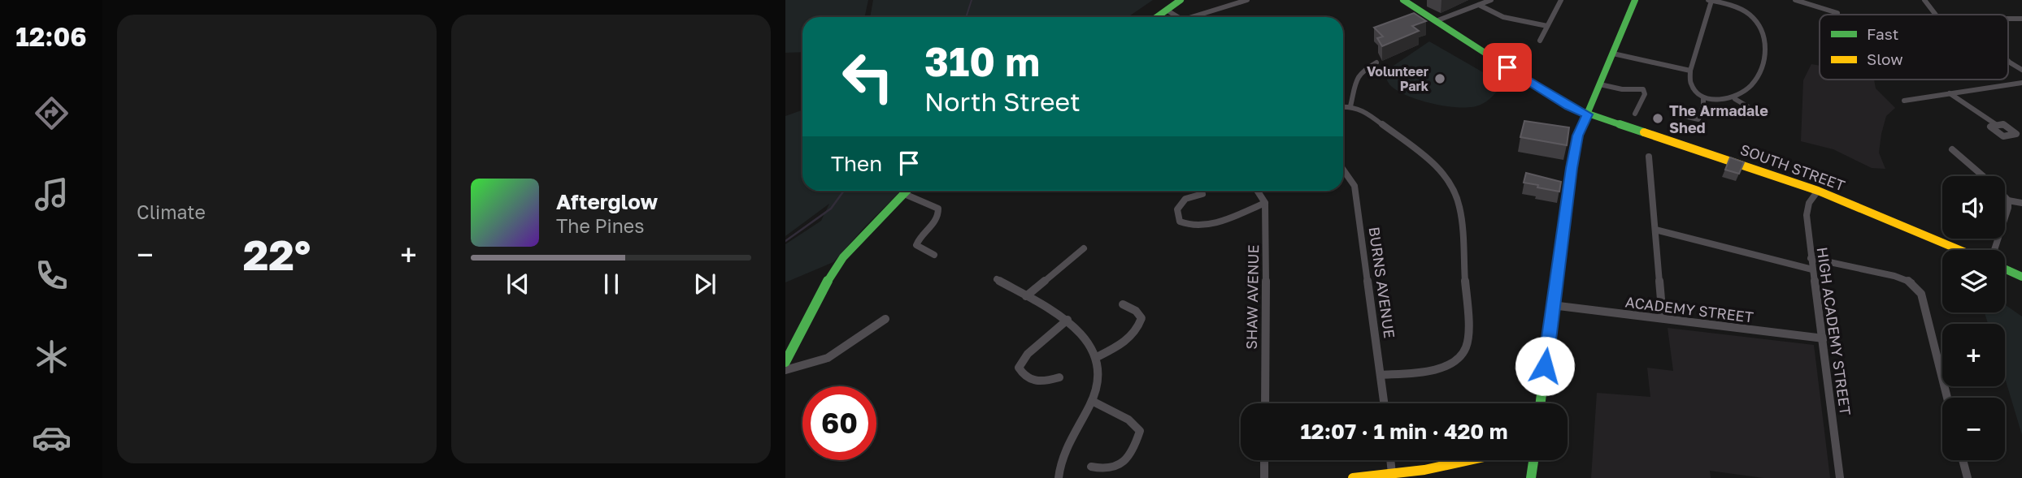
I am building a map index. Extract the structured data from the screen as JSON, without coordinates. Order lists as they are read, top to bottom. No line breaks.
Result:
{"streets":{"main road":["SOUTH STREET"],"street":["BURNS AVENUE","SHAW AVENUE","ACADEMY STREET","HIGH ACADEMY STREET"]},"crossings":[["SOUTH STREET","HIGH ACADEMY STREET"],["ACADEMY STREET","HIGH ACADEMY STREET"]],"places":["Volunteer Park","The Armadale Shed"],"legend":["Fast","Slow"],"page":{"tabs":"12:06","tile":"Climate","turn":["310 m","North Street"],"then":"Then","map_buttons":["+","−"],"song":["Afterglow","The Pines"],"heat":["−","22°","+"],"limit":"60","trip":"12:07 · 1 min · 420 m"}}
